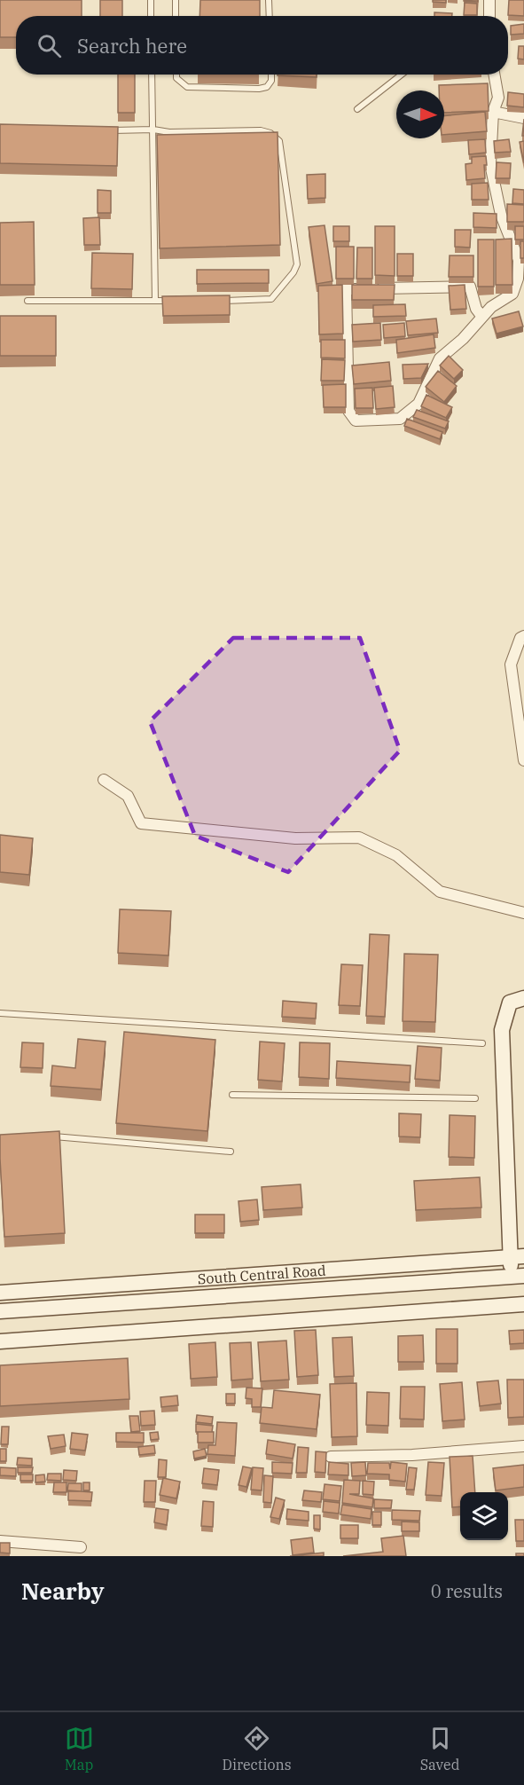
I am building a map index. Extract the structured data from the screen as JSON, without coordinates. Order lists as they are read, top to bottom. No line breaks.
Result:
{"streets":{"main road":["South Central Road"]},"north":"right","page":{"search":"Search here","heading":["Nearby","0 results"],"nav":["Map","Directions","Saved"]}}
